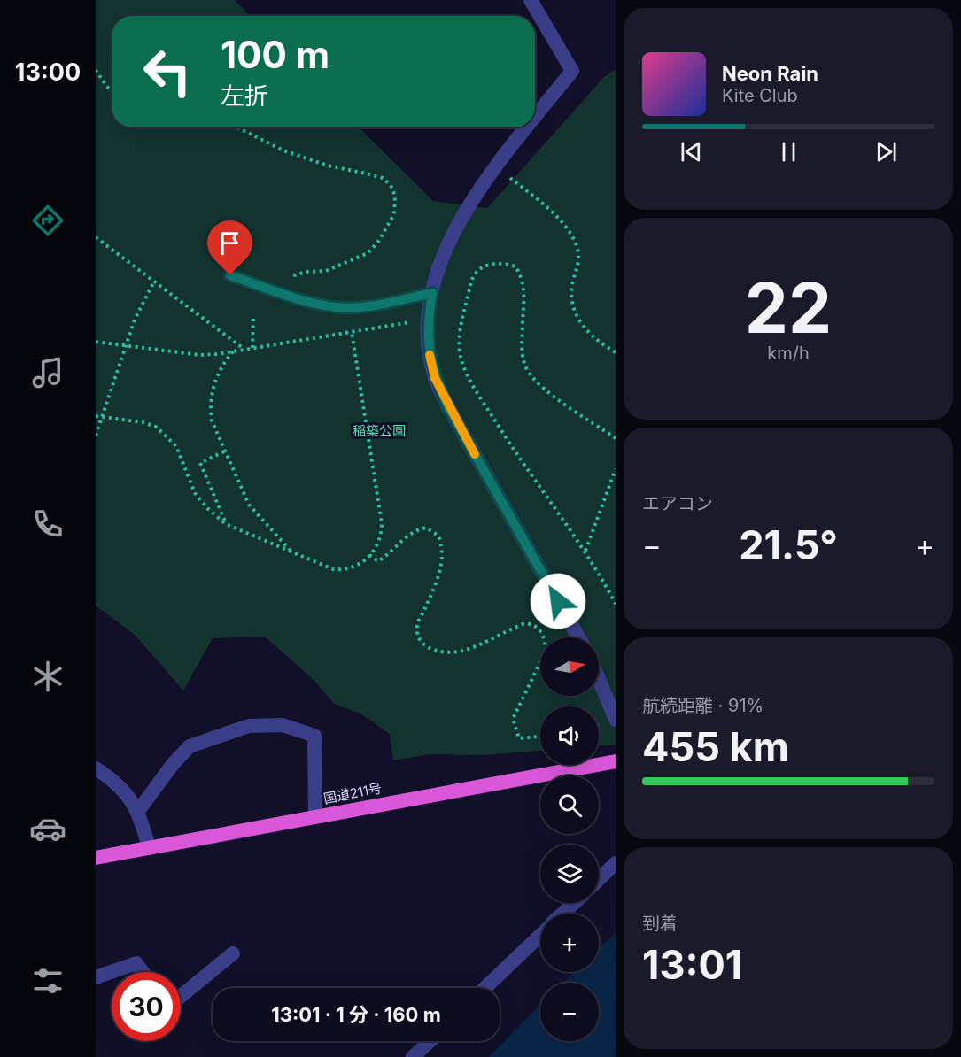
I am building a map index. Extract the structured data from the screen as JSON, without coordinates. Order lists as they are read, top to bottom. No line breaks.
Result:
{"streets":{"highway":["国道211号"]},"parks":["稲築公園"],"north":"right","page":{"tabs":"13:00","turn":["100 m","左折"],"song":["Neon Rain","Kite Club"],"tile":[["22","km/h"],"エアコン",["航続距離 · 91%","455 km"],["到着","13:01"]],"heat":["−","21.5°","+"],"map_buttons":["+","−"],"limit":"30","trip":"13:01 · 1 分 · 160 m"}}
